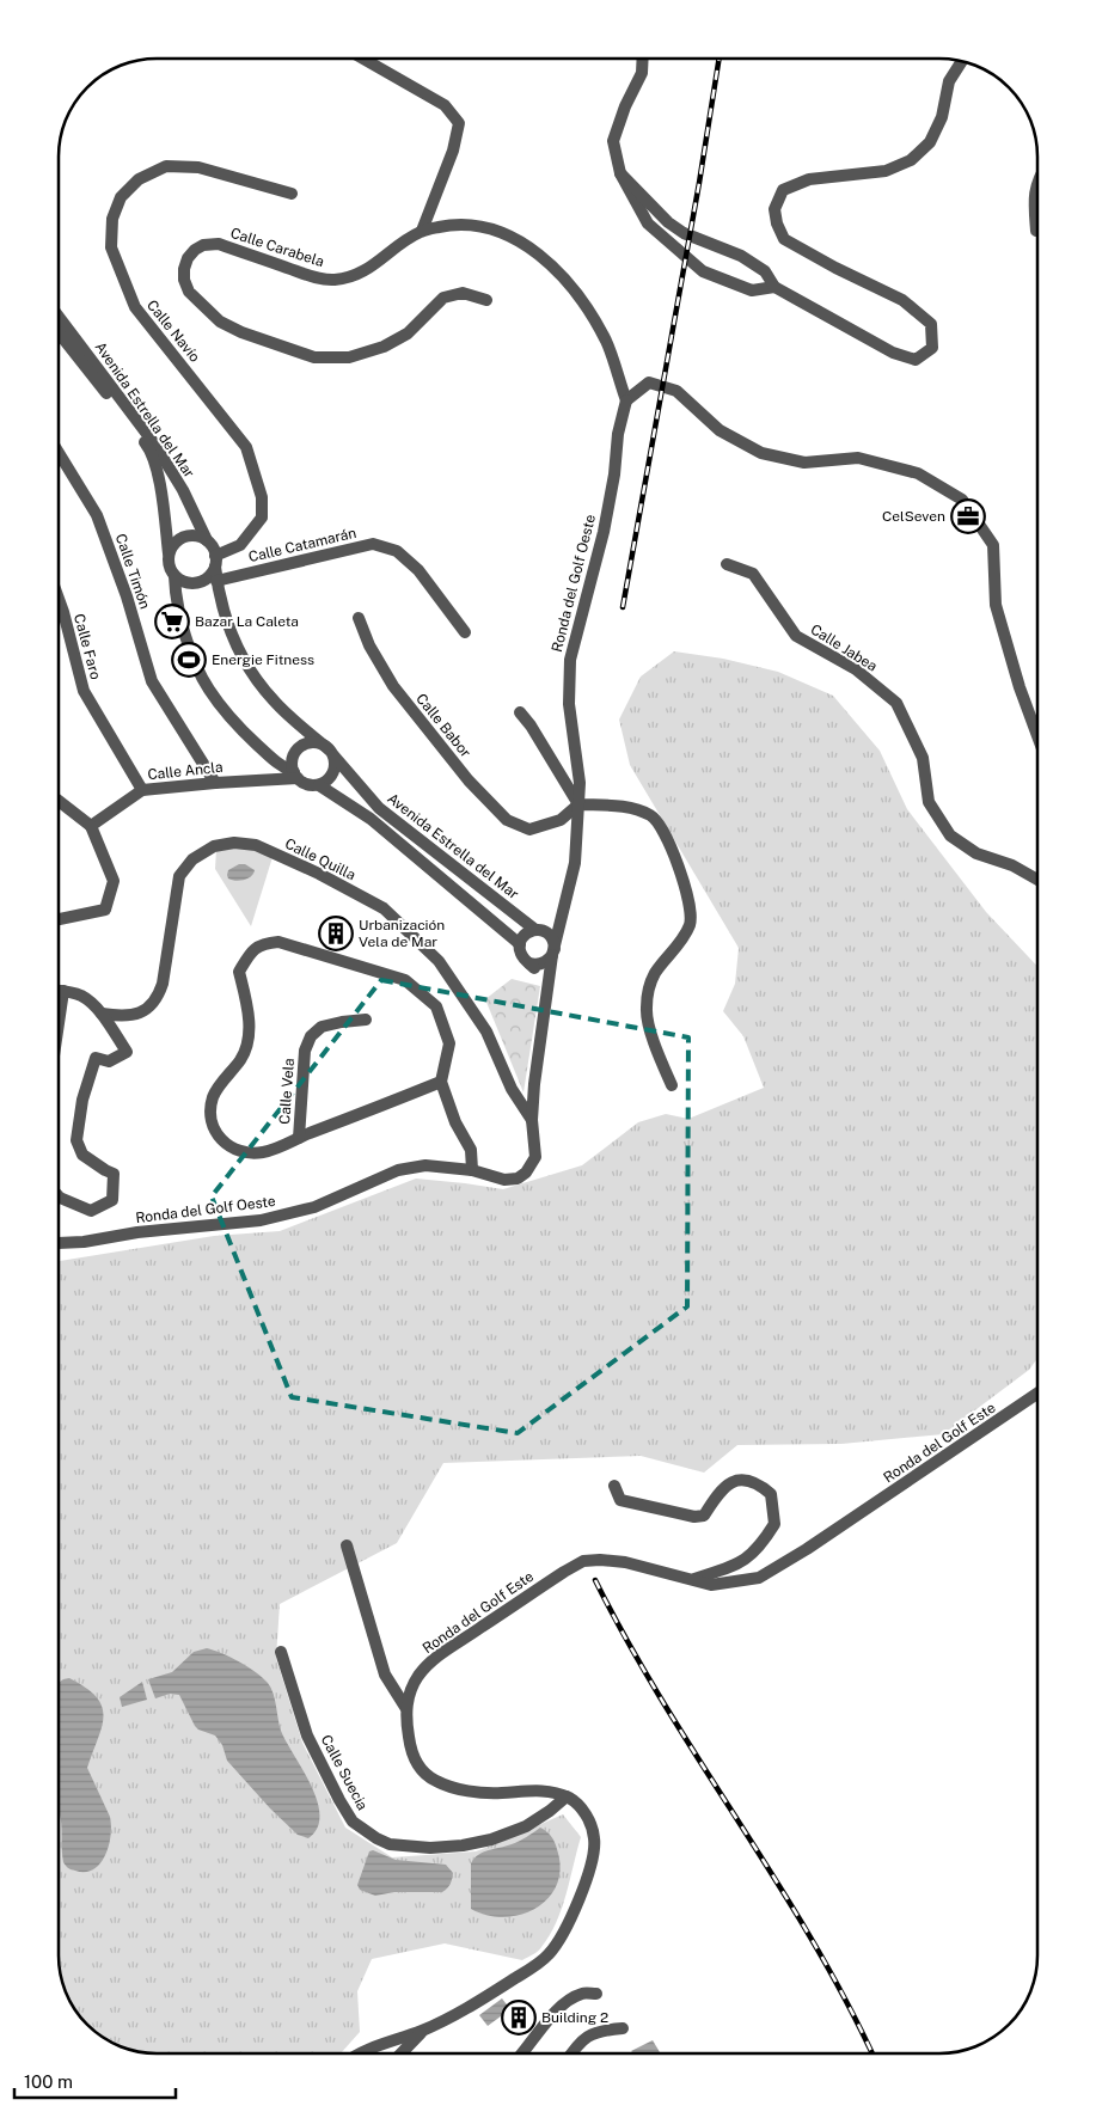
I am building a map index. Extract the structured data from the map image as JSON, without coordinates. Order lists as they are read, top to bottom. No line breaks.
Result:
{"streets":{"street":["Calle Carabela","Calle Navío","Avenida Estrella del Mar","Calle Catamarán","Calle Timón","Ronda del Golf Oeste","Calle Faro","Calle Jabea","Calle Babor","Calle Ancla","Calle Quilla","Calle Vela","Ronda del Golf Este","Calle Suecia"]},"crossings":[["Calle Carabela","Ronda del Golf Oeste"],["Calle Navío","Avenida Estrella del Mar"],["Avenida Estrella del Mar","Calle Catamarán"],["Avenida Estrella del Mar","Ronda del Golf Oeste"],["Avenida Estrella del Mar","Calle Ancla"],["Calle Timón","Calle Ancla"],["Ronda del Golf Oeste","Calle Babor"],["Ronda del Golf Oeste","Calle Quilla"],["Calle Faro","Calle Ancla"],["Ronda del Golf Este","Calle Suecia"]],"places":{"office":["CelSeven"],"supermarket":["Bazar La Caleta"],"sports":["Energie Fitness"],"building":["Urbanización Vela de Mar","Building 2"]},"scale_bar":"100 m"}
